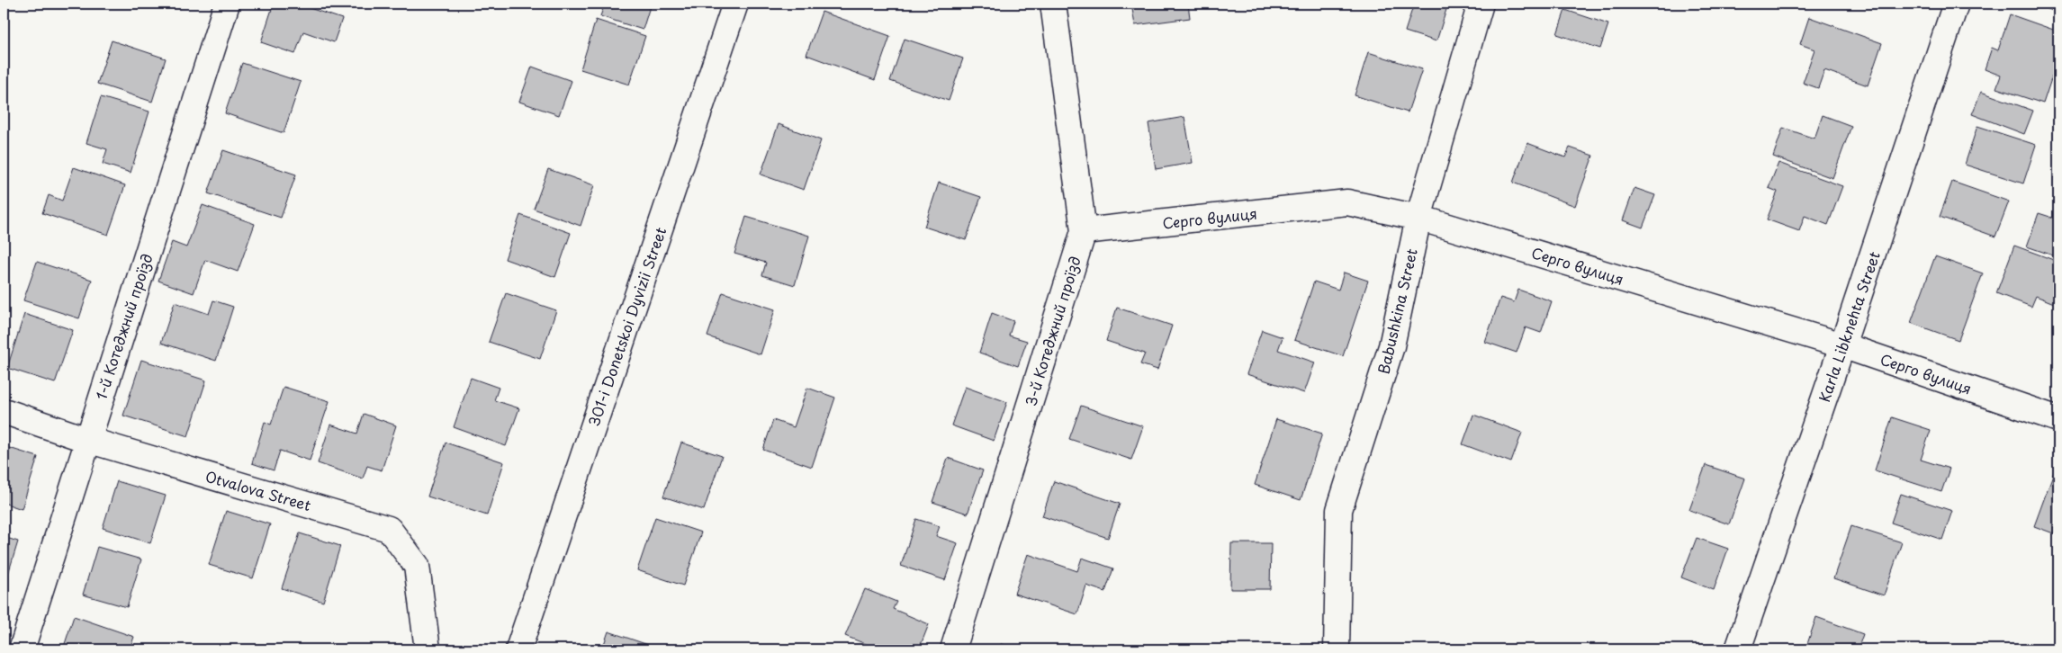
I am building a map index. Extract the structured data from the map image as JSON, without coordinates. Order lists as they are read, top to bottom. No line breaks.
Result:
{"streets":{"street":["Серго вулиця","Babushkina Street","1-й Котеджний проїзд","301-i Donetskoi Dyvizii Street","Karla Libknehta Street","3-й Котеджний проїзд","Otvalova Street"]},"crossings":[["Серго вулиця","Babushkina Street"],["Серго вулиця","Karla Libknehta Street"],["Серго вулиця","3-й Котеджний проїзд"],["1-й Котеджний проїзд","Otvalova Street"]]}
